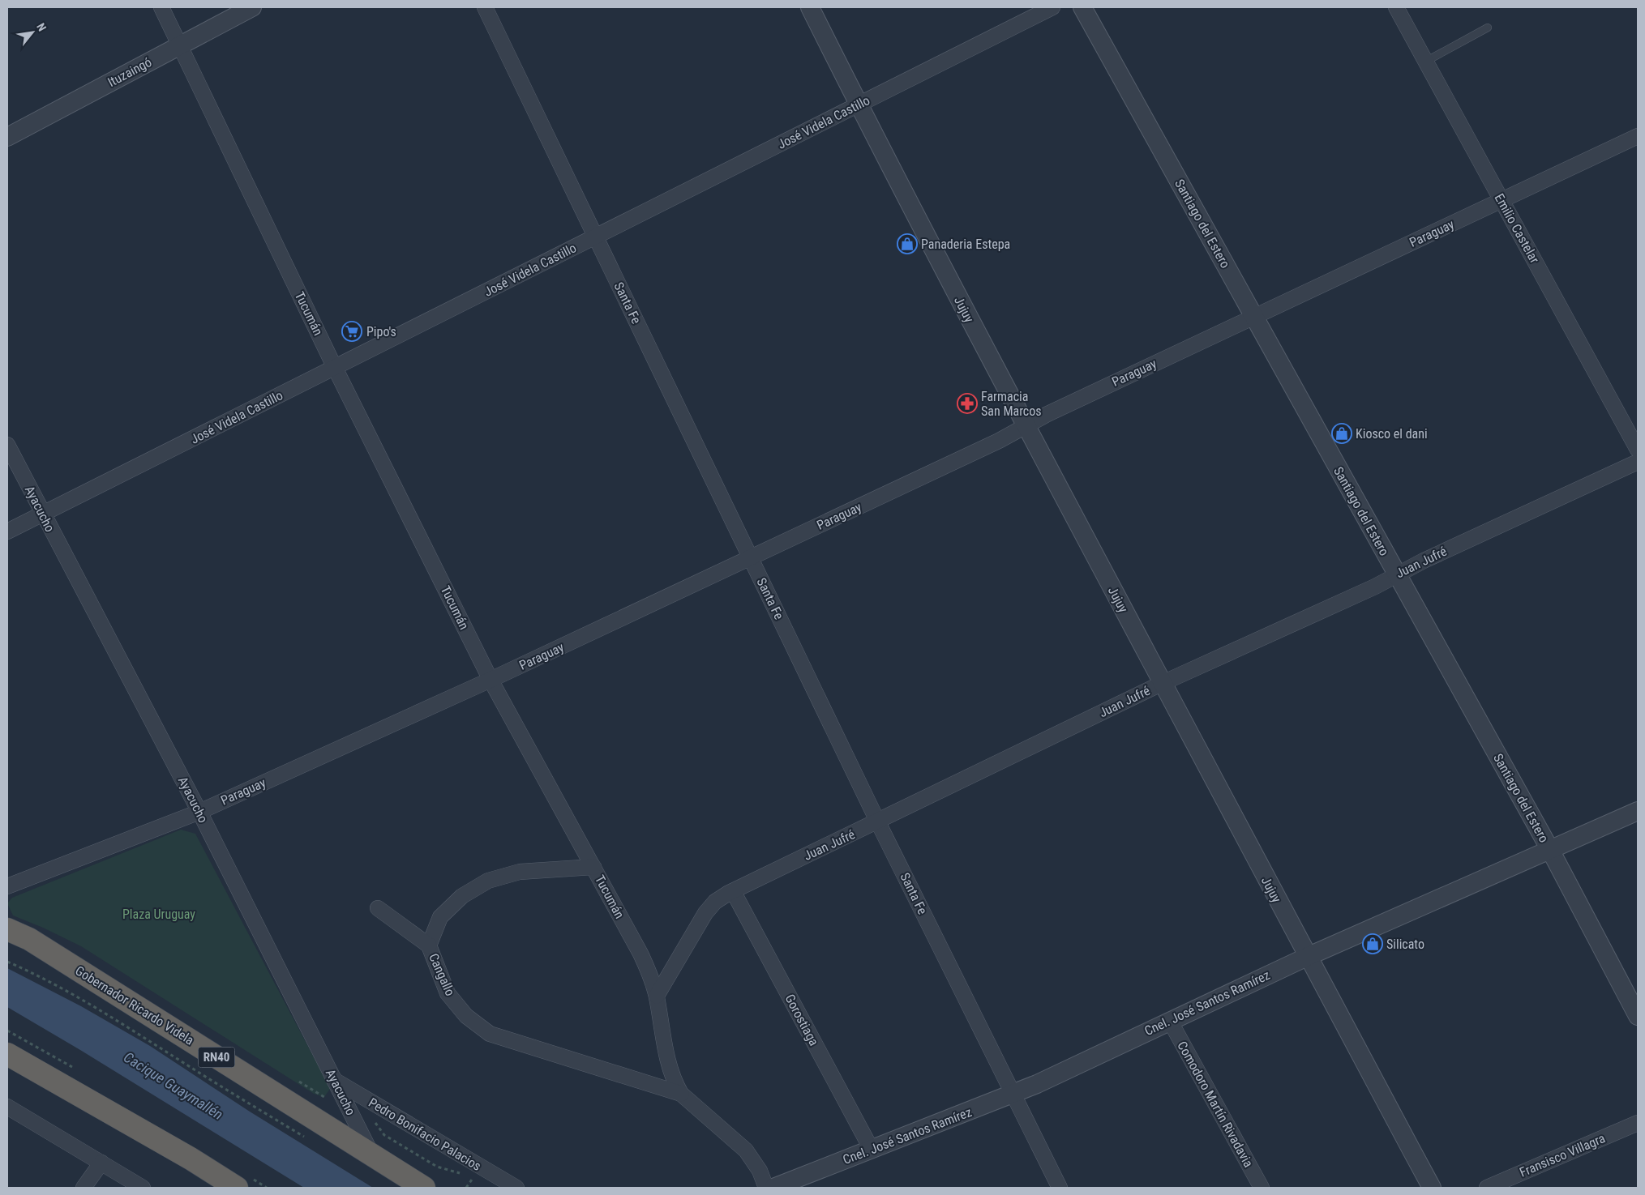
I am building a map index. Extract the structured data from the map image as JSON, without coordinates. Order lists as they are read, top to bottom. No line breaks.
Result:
{"streets":{"highway":["Gobernador Ricardo Videla","RN40"],"street":["Ituzaingó","José Videla Castillo","Santiago del Estero","Emilio Castelar","Paraguay","Santa Fe","Jujuy","Tucumán","Ayacucho","Juan Jufré","Cangallo","Cnel. José Santos Ramírez","Gorostiaga","Comodoro Martín Rivadavia","Pedro Bonifacio Palacios","Fransisco Villagra"]},"crossings":[["Ituzaingó","Tucumán"],["José Videla Castillo","Santa Fe"],["José Videla Castillo","Jujuy"],["José Videla Castillo","Tucumán"],["José Videla Castillo","Ayacucho"],["Santiago del Estero","Paraguay"],["Santiago del Estero","Juan Jufré"],["Santiago del Estero","Cnel. José Santos Ramírez"],["Emilio Castelar","Paraguay"],["Paraguay","Santa Fe"],["Paraguay","Jujuy"],["Paraguay","Tucumán"],["Paraguay","Ayacucho"],["Santa Fe","Juan Jufré"],["Santa Fe","Cnel. José Santos Ramírez"],["Jujuy","Juan Jufré"],["Jujuy","Cnel. José Santos Ramírez"],["Tucumán","Juan Jufré"],["Tucumán","Cangallo"],["Ayacucho","Gobernador Ricardo Videla"],["Ayacucho","Pedro Bonifacio Palacios"],["Juan Jufré","Gorostiaga"],["Cnel. José Santos Ramírez","Gorostiaga"],["Cnel. José Santos Ramírez","Comodoro Martín Rivadavia"]],"water":["Cacique Guaymallén"],"parks":["Plaza Uruguay"],"places":{"shop":["Panaderia Estepa","Kiosco el dani","Silicato"],"supermarket":["Pipo's"],"pharmacy":["Farmacia San Marcos"]},"north":"top right"}
